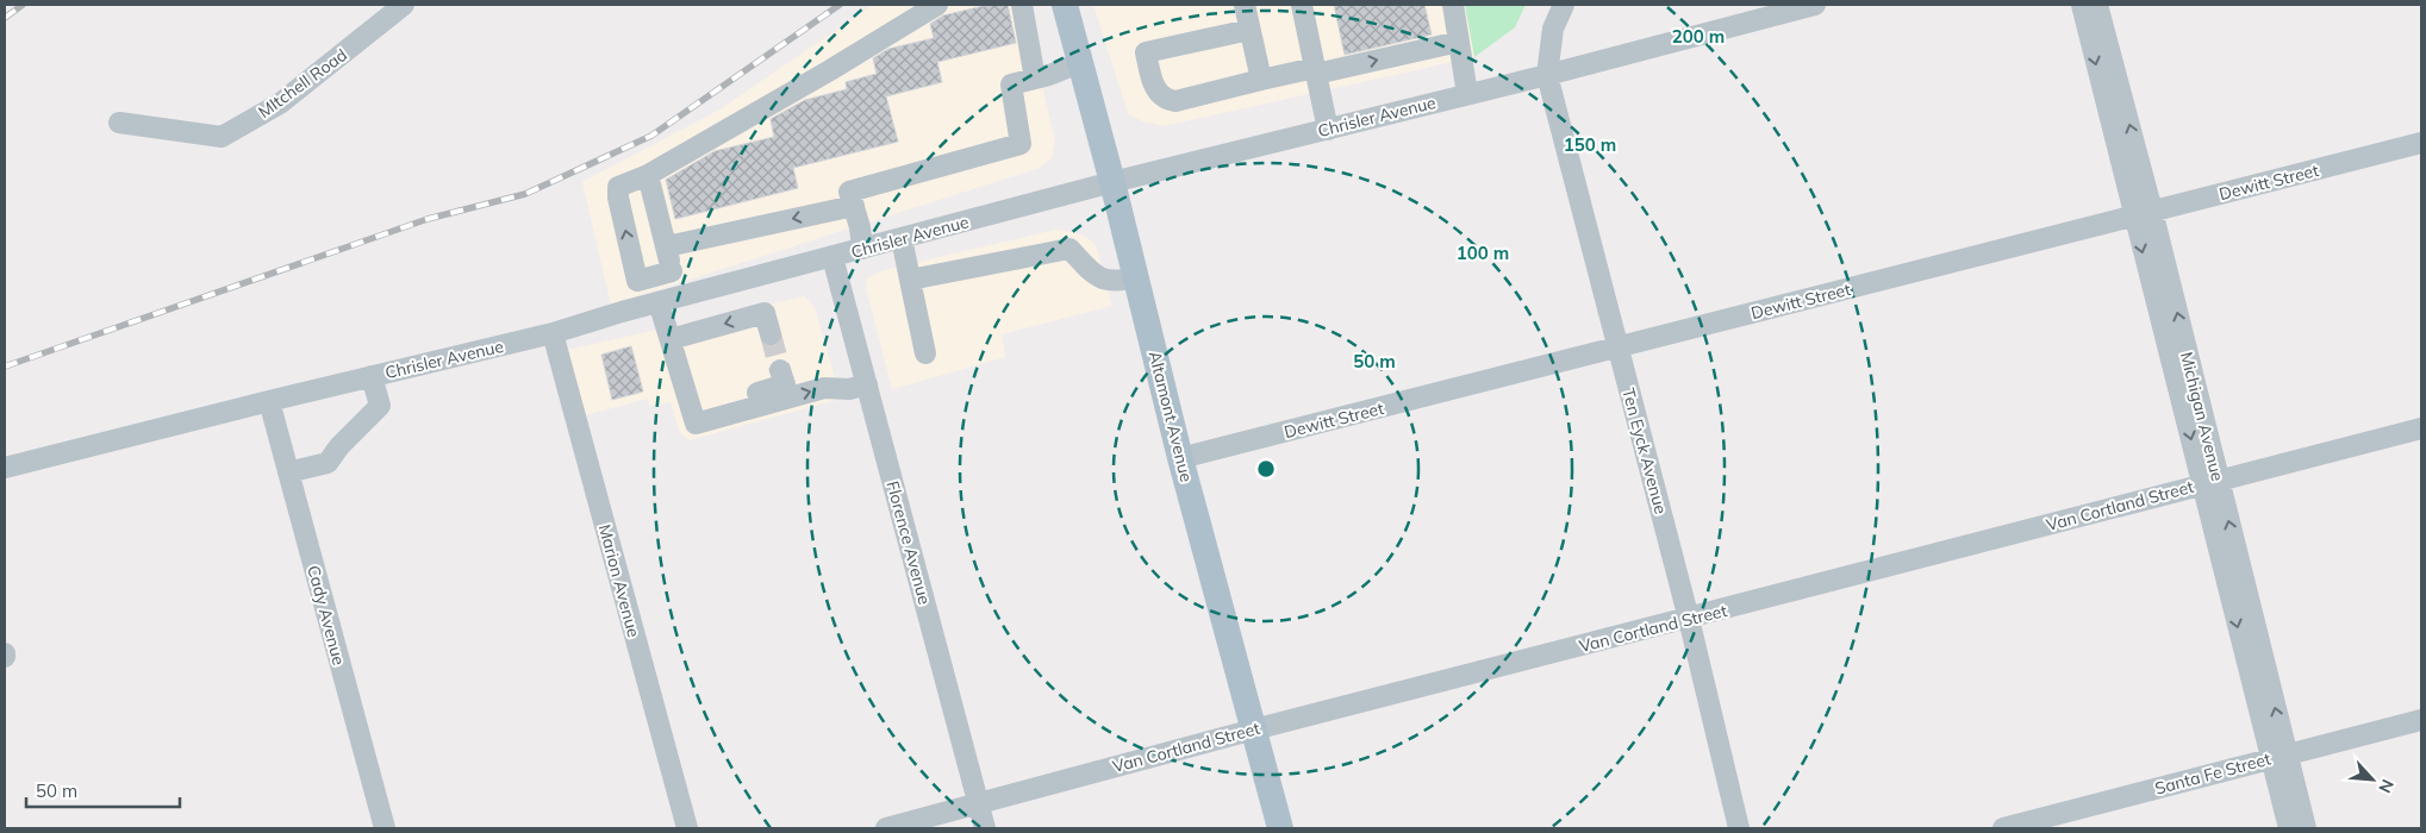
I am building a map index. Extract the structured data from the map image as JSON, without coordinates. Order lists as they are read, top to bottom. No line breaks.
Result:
{"streets":{"main road":["Altamont Avenue"],"street":["MItchell Road","Chrisler Avenue","Dewitt Street","Michigan Avenue","Ten Eyck Avenue","Van Cortland Street","Florence Avenue","Marion Avenue","Cady Avenue","Santa Fe Street"]},"crossings":[["Chrisler Avenue","Altamont Avenue"],["Chrisler Avenue","Ten Eyck Avenue"],["Chrisler Avenue","Florence Avenue"],["Chrisler Avenue","Marion Avenue"],["Chrisler Avenue","Cady Avenue"],["Dewitt Street","Altamont Avenue"],["Dewitt Street","Michigan Avenue"],["Dewitt Street","Ten Eyck Avenue"],["Altamont Avenue","Van Cortland Street"],["Michigan Avenue","Van Cortland Street"],["Michigan Avenue","Santa Fe Street"],["Ten Eyck Avenue","Van Cortland Street"],["Van Cortland Street","Florence Avenue"]],"scale_bar":"50 m","north":"bottom right","rings":["200 m","150 m","100 m","50 m"]}
